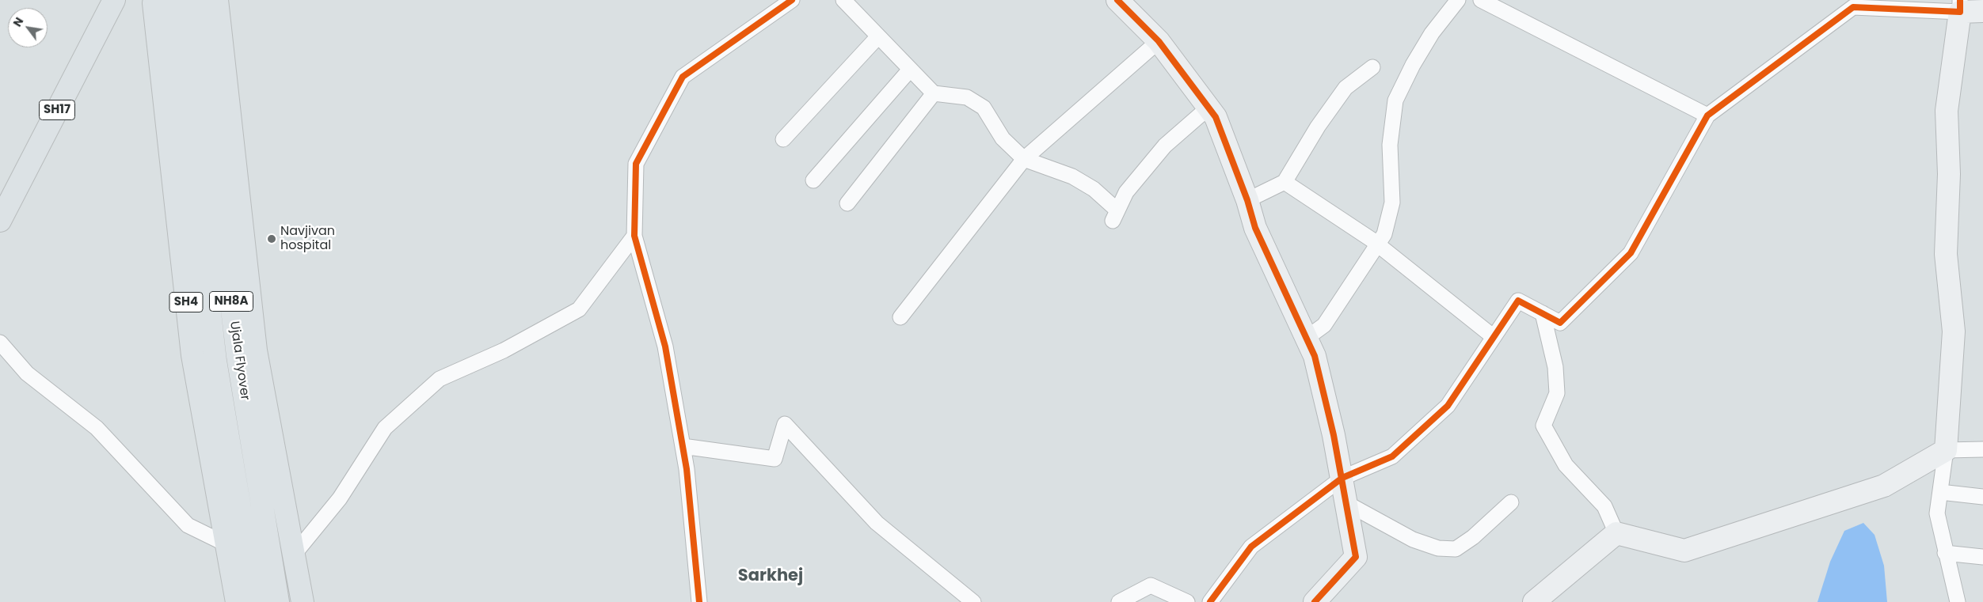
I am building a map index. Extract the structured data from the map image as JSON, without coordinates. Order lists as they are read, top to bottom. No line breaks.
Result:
{"streets":{"main road":["SH17","NH8A","SH4","Ujala Flyover"]},"districts":["Sarkhej"],"places":["Navjivan hospital"],"north":"top left"}
